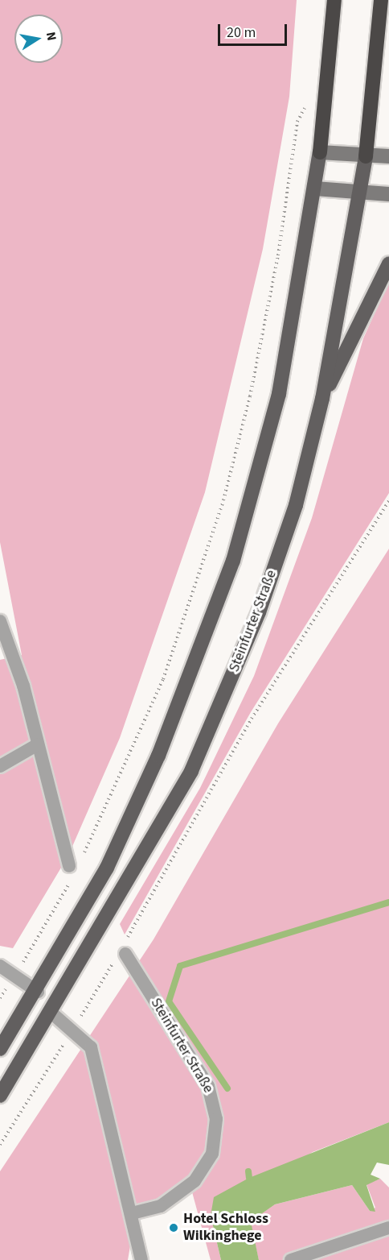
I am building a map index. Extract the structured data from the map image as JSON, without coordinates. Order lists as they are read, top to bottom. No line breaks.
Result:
{"streets":{"main road":["Steinfurter Straße"]},"places":["Hotel Schloss Wilkinghege"],"scale_bar":"20 m","north":"right"}
